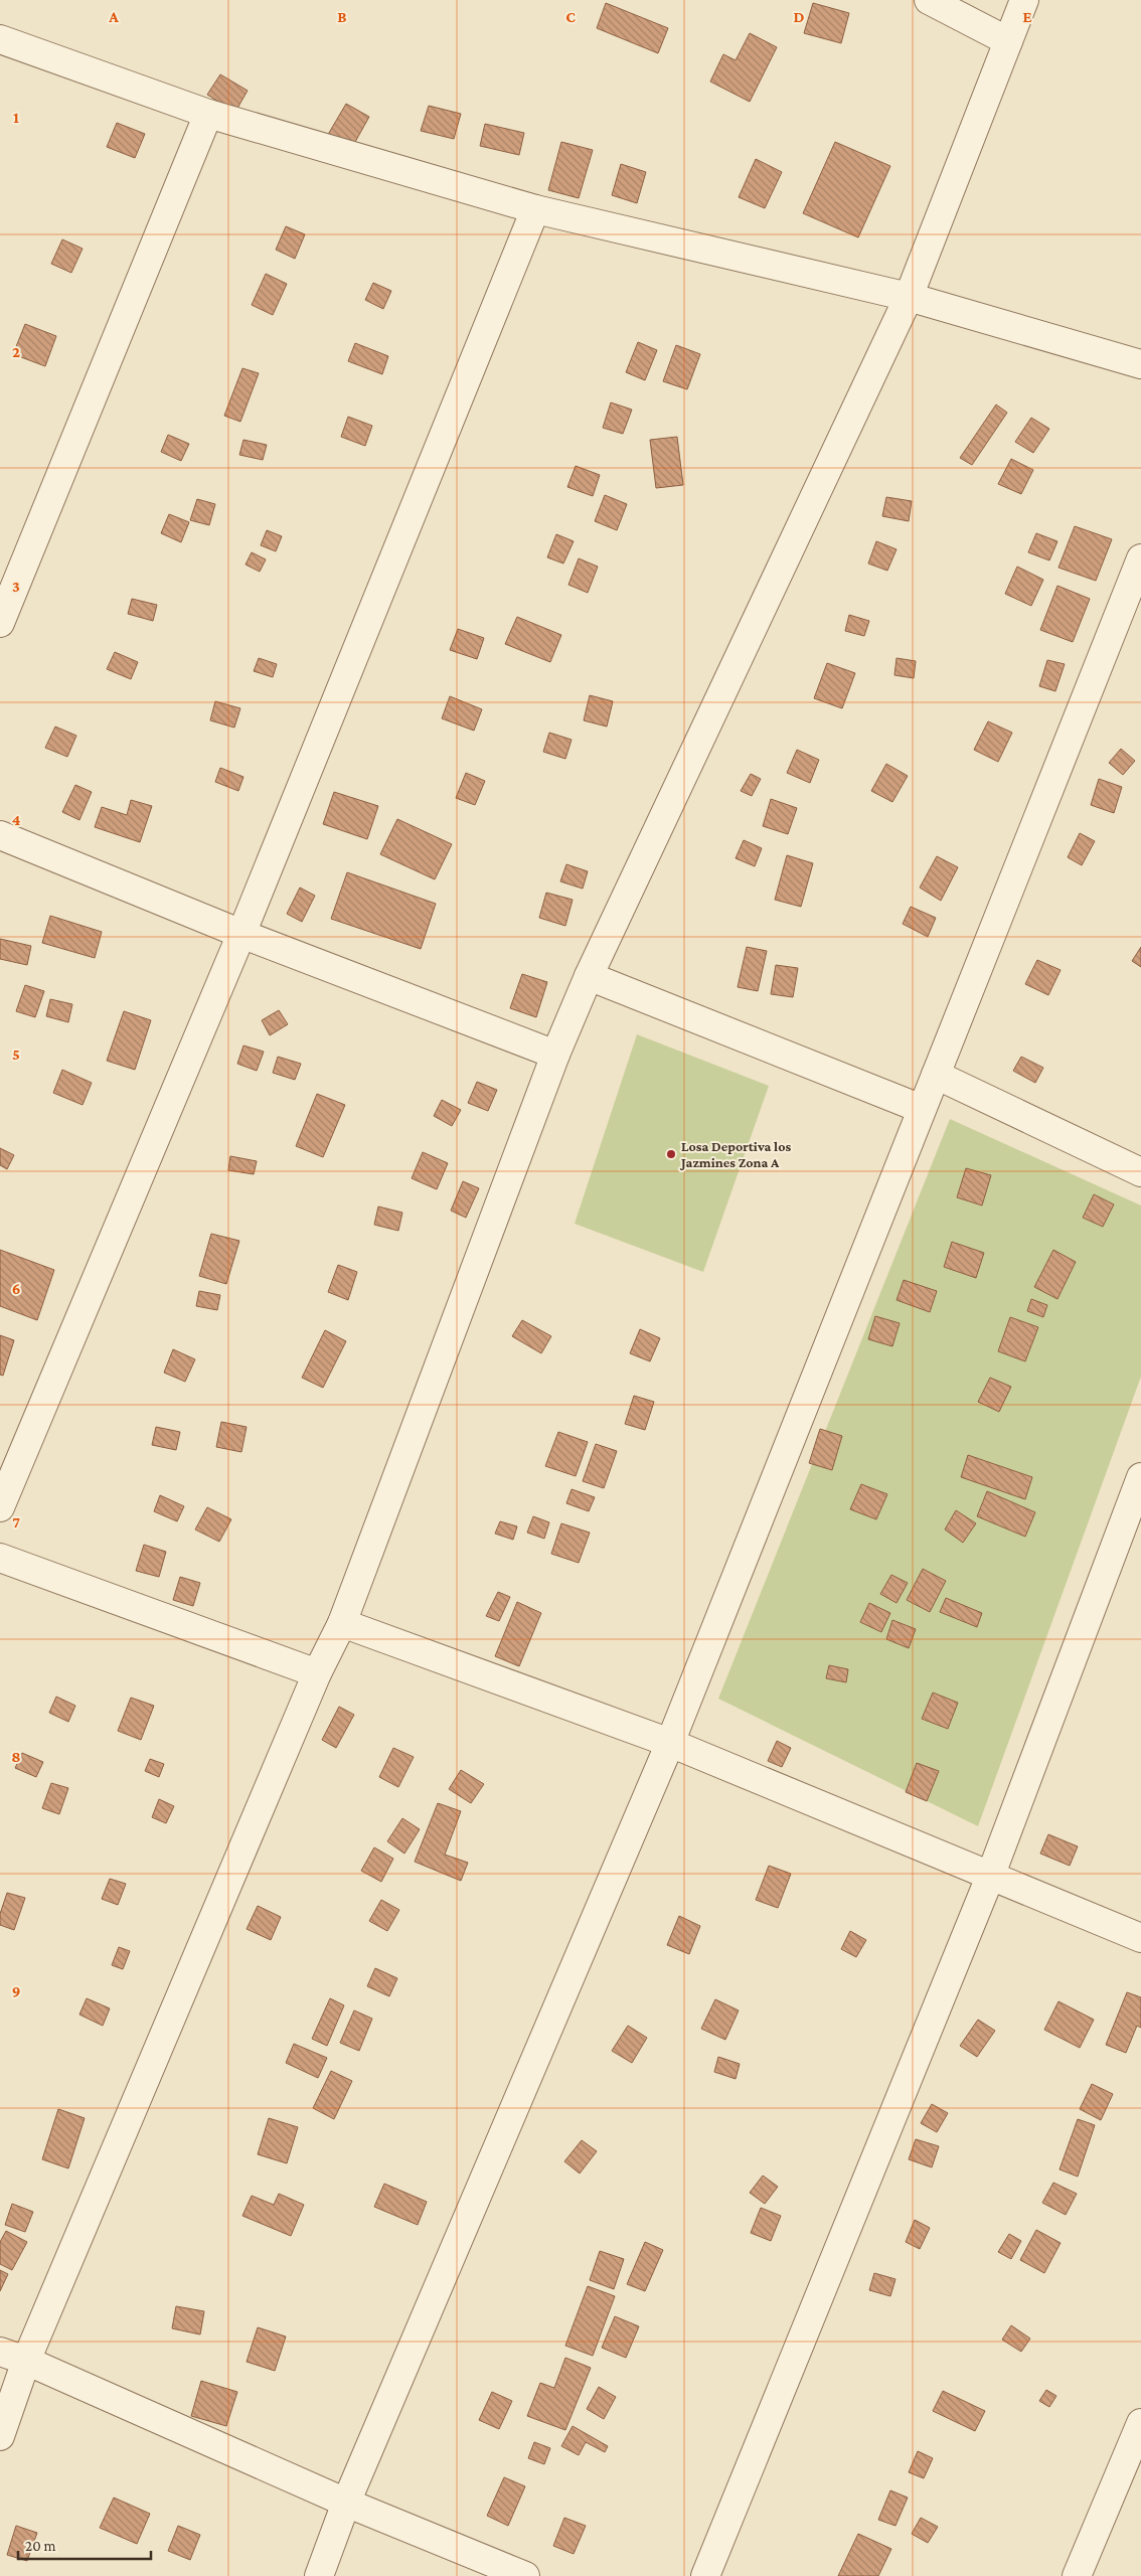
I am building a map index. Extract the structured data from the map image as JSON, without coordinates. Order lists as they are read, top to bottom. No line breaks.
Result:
{"places":["Losa Deportiva los Jazmines Zona A"],"scale_bar":"20 m","grid":{"columns":["A","B","C","D","E"],"rows":["1","2","3","4","5","6","7","8","9"]}}
